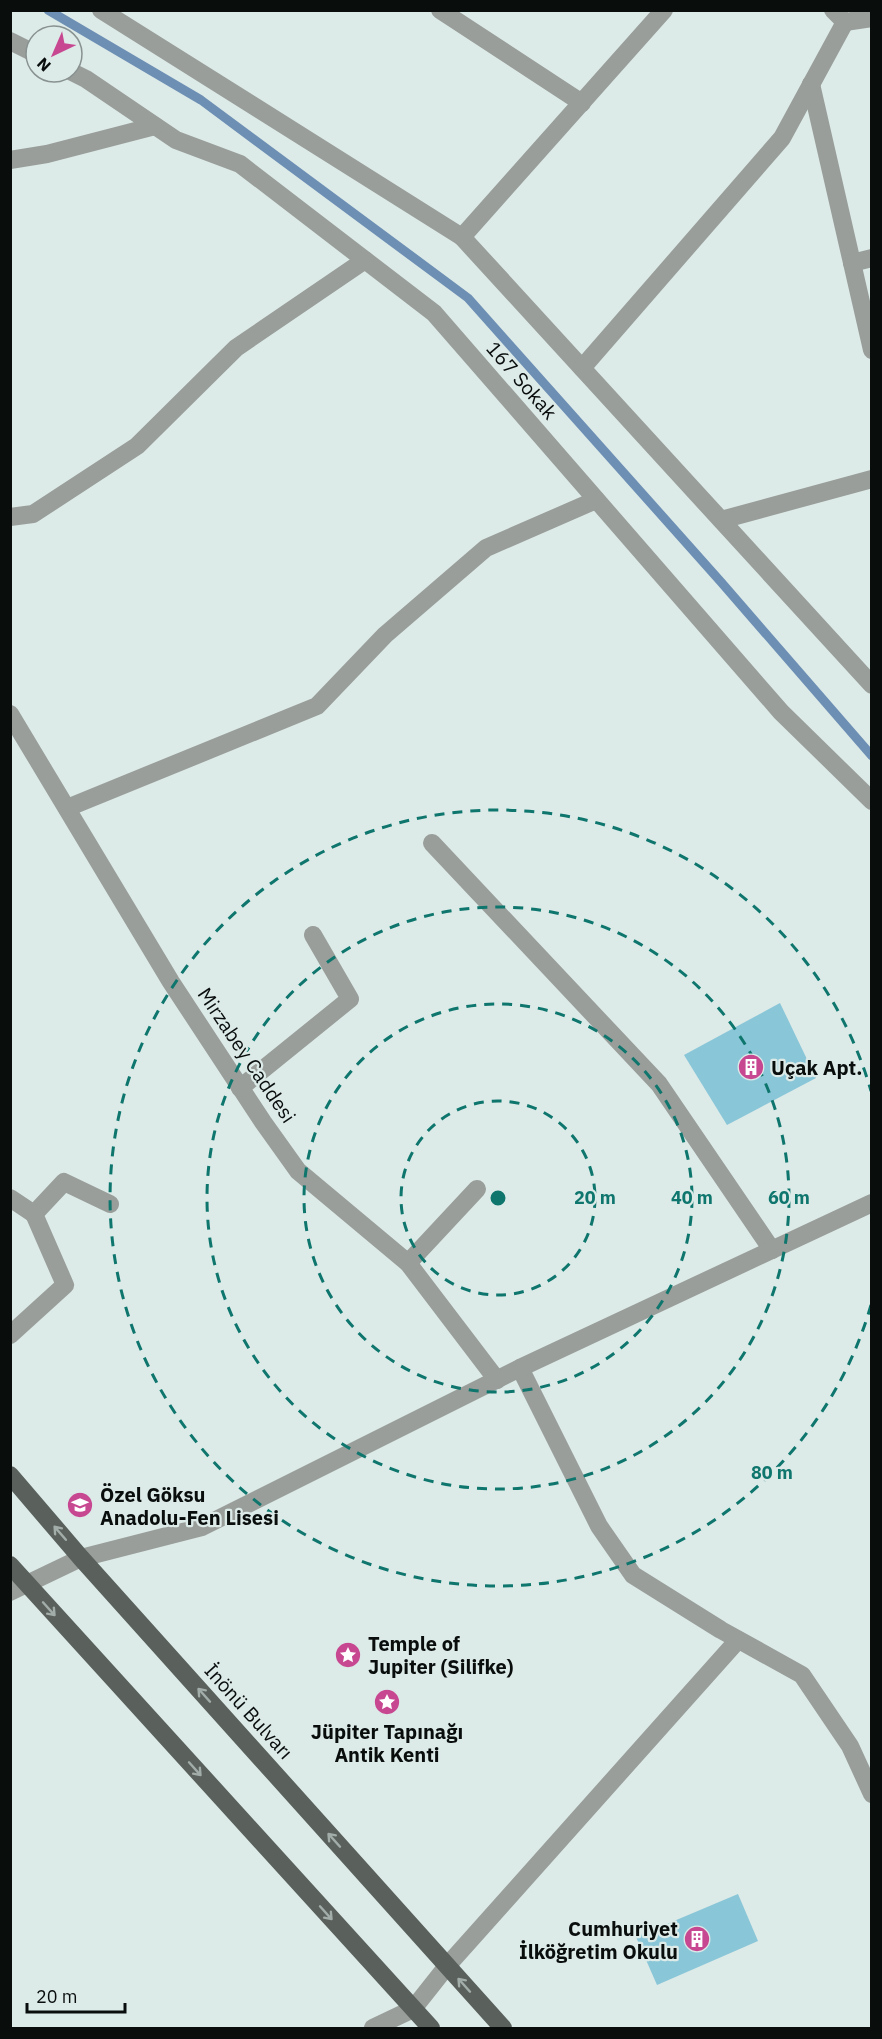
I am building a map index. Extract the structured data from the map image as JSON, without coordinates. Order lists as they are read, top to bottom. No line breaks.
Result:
{"streets":{"main road":["İnönü Bulvarı"],"street":["167 Sokak","Mirzabey Caddesi"]},"places":{"building":["Uçak Apt.","Cumhuriyet İlköğretim Okulu"],"school or university":["Özel Göksu Anadolu-Fen Lisesi"],"place":["Temple of Jupiter (Silifke)","Jüpiter Tapınağı Antik Kenti"]},"scale_bar":"20 m","north":"bottom left","rings":["20 m","40 m","60 m","80 m"]}
